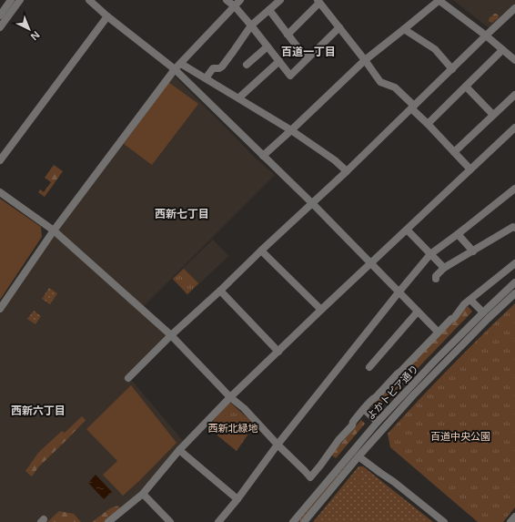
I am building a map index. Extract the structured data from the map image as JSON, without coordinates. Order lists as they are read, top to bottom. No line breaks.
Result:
{"streets":{"street":["よかトピア通り"]},"districts":["百道一丁目","西新七丁目","西新六丁目"],"parks":["西新北緑地","百道中央公園"],"north":"bottom right"}
